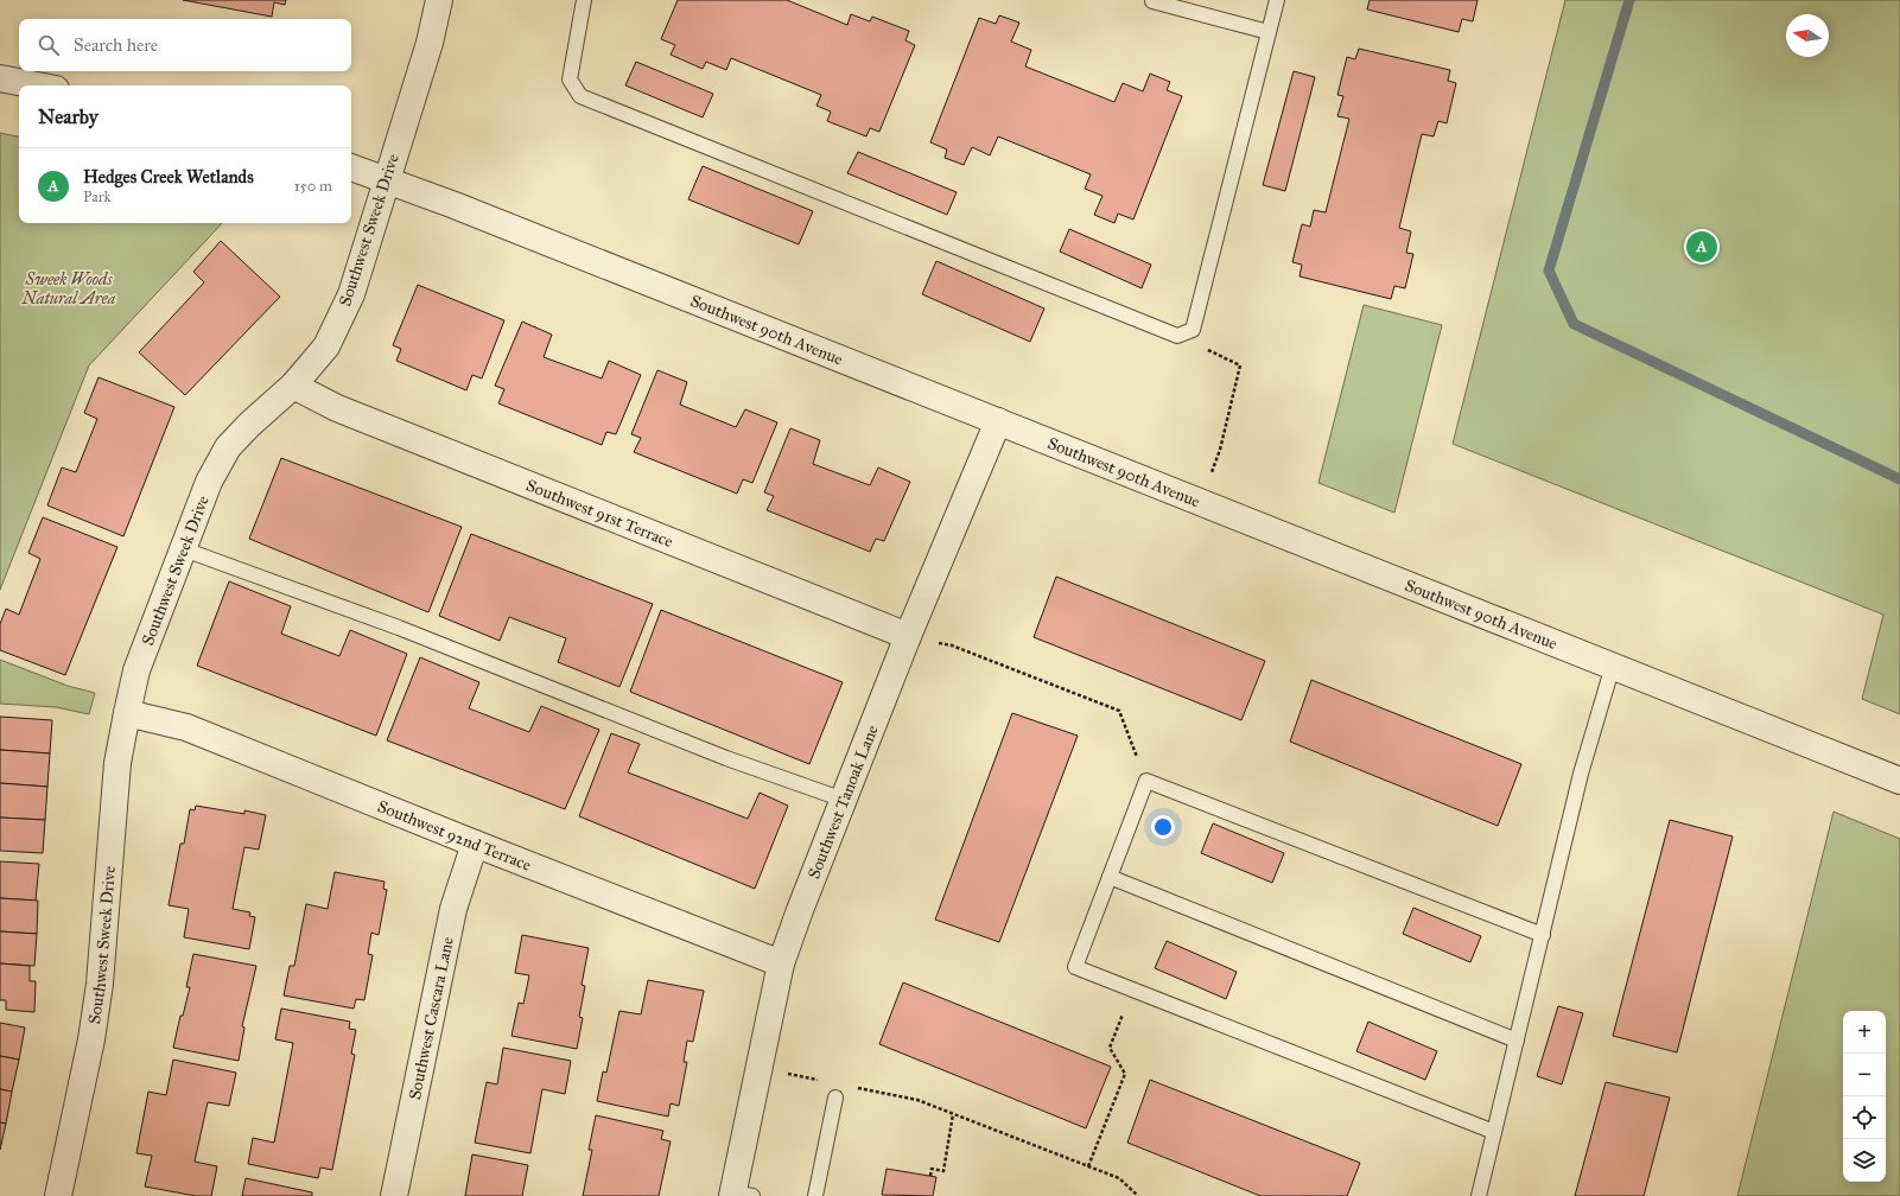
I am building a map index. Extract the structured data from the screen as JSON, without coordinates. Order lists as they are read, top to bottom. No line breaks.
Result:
{"streets":{"street":["Southwest Sweek Drive","Southwest 90th Avenue","Southwest 91st Terrace","Southwest Tanoak Lane","Southwest 92nd Terrace","Southwest Cascara Lane"]},"crossings":[["Southwest Sweek Drive","Southwest 90th Avenue"],["Southwest Sweek Drive","Southwest 91st Terrace"],["Southwest Sweek Drive","Southwest 92nd Terrace"],["Southwest 90th Avenue","Southwest Tanoak Lane"],["Southwest 91st Terrace","Southwest Tanoak Lane"],["Southwest Tanoak Lane","Southwest 92nd Terrace"],["Southwest 92nd Terrace","Southwest Cascara Lane"]],"parks":["Sweek Woods Natural Area"],"north":"left","page":{"search":"Search here","heading":"Nearby","list":[{"mark":"A","name":"Hedges Creek Wetlands","note":"Park","value":"150 m"}],"pins":"A","map_buttons":["+","−"]}}
